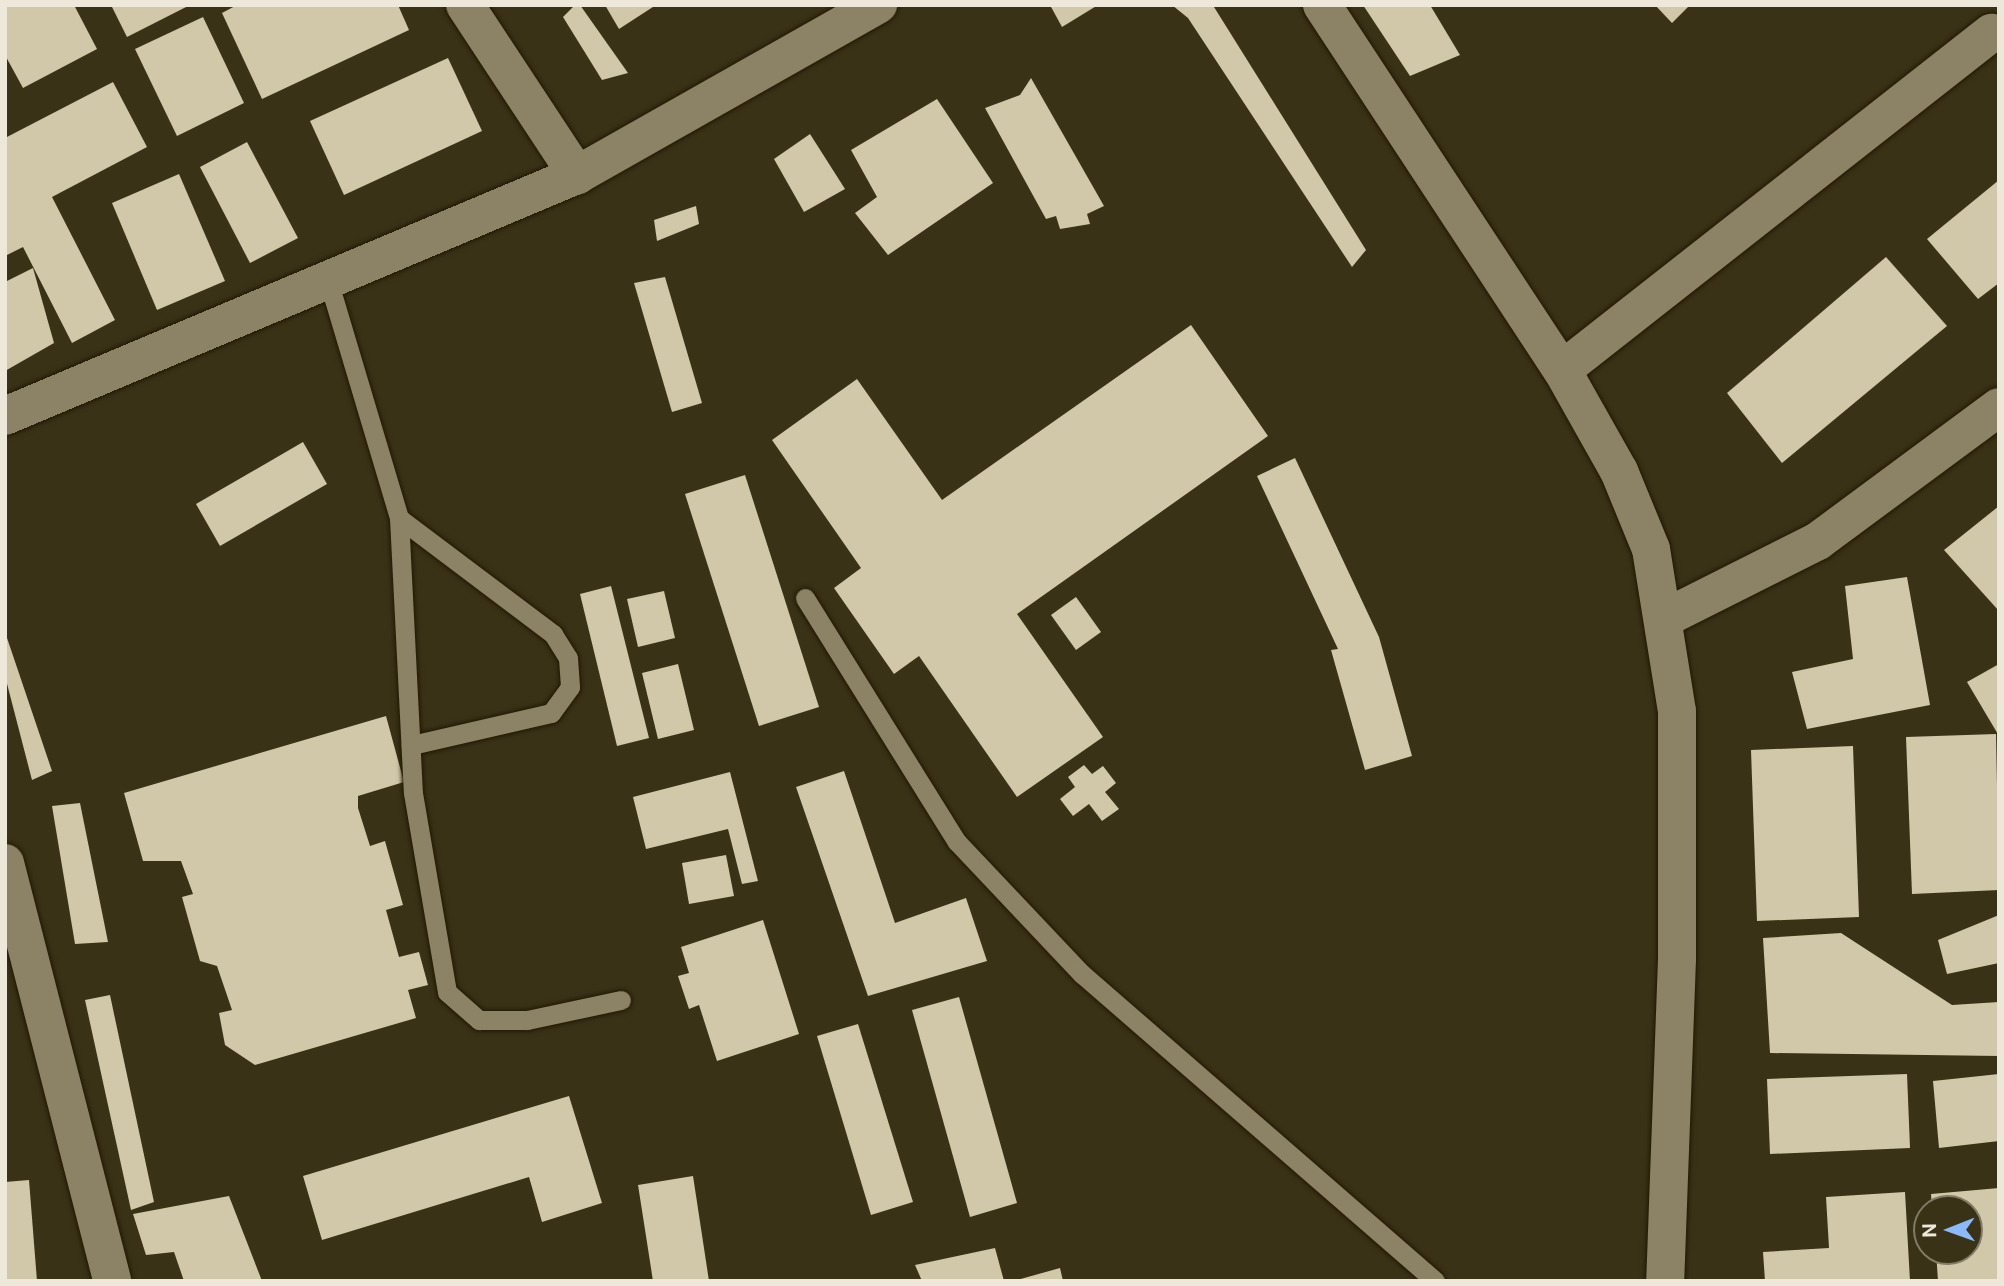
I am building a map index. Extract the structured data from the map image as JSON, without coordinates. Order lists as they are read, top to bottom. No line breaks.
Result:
{"north":"left"}
